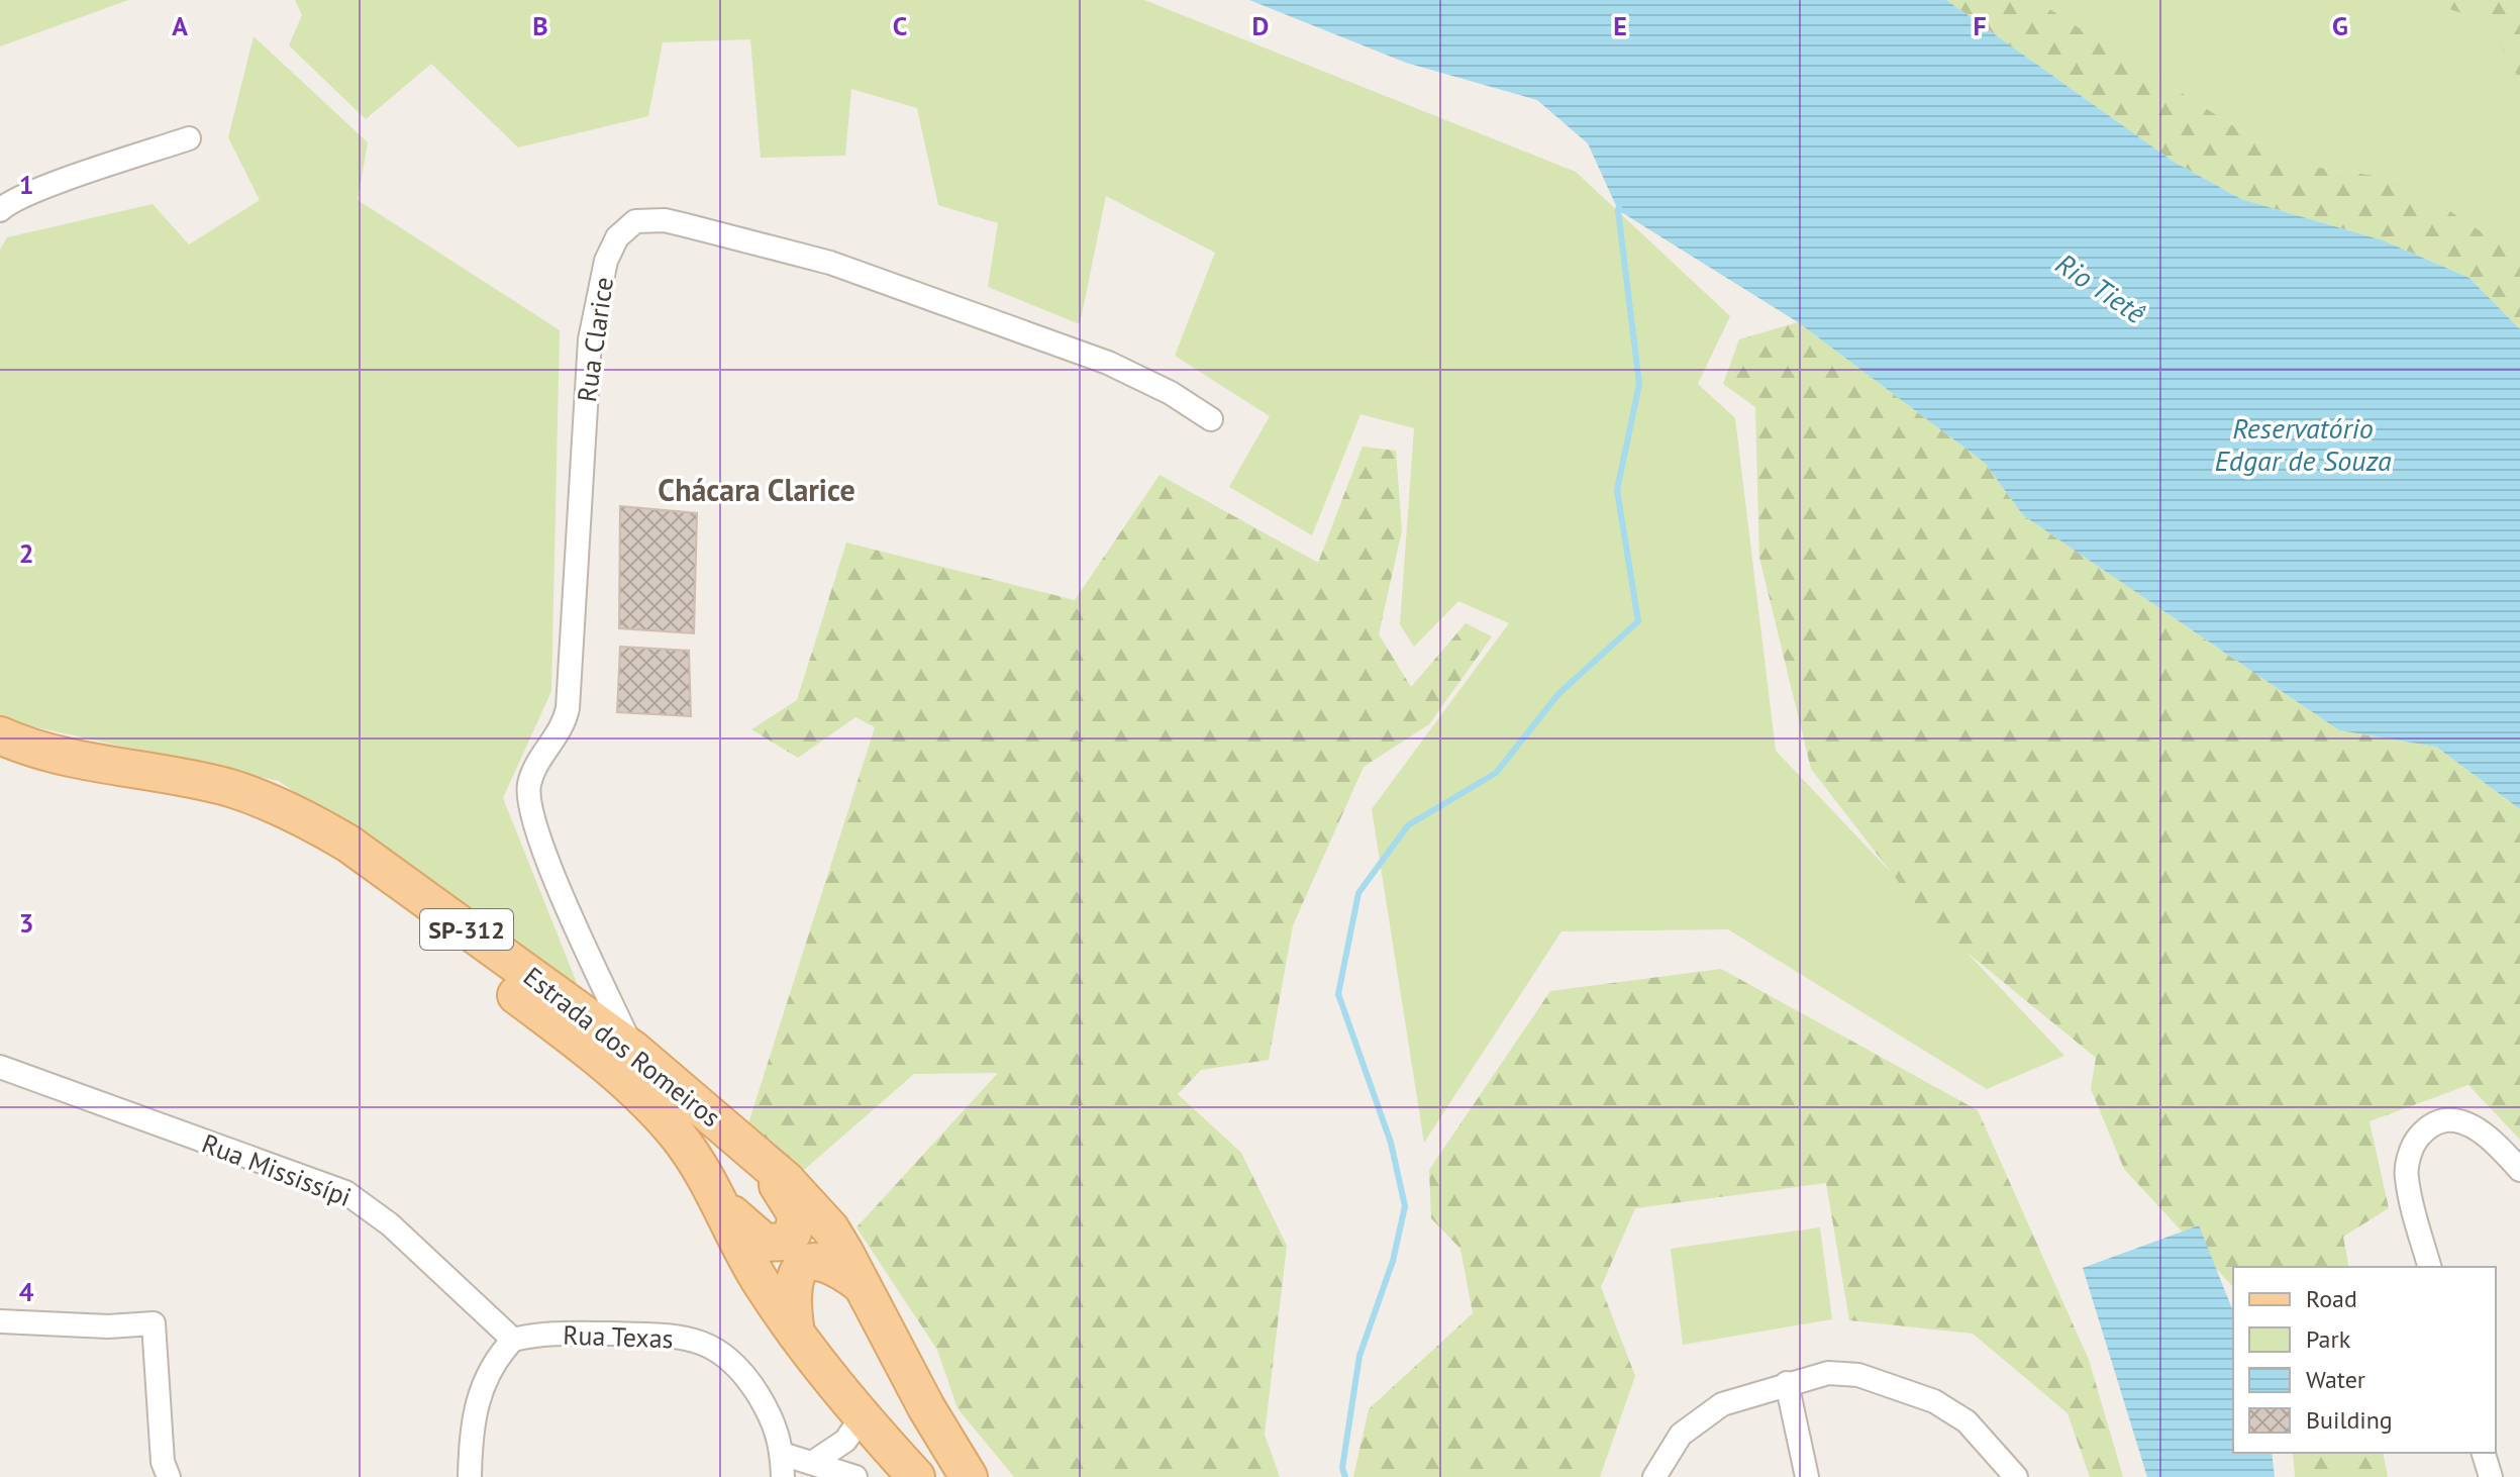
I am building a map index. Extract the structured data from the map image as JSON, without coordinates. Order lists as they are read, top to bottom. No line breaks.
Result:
{"streets":{"main road":["SP-312","Estrada dos Romeiros"],"street":["Rua Clarice","Rua Mississípi","Rua Texas"]},"crossings":[["Rua Clarice","Estrada dos Romeiros"],["Rua Mississípi","Rua Texas"]],"districts":["Chácara Clarice"],"water":["Rio Tietê","Reservatório Edgar de Souza"],"legend":["Road","Park","Water","Building"],"grid":{"columns":["A","B","C","D","E","F","G"],"rows":["1","2","3","4"]}}
